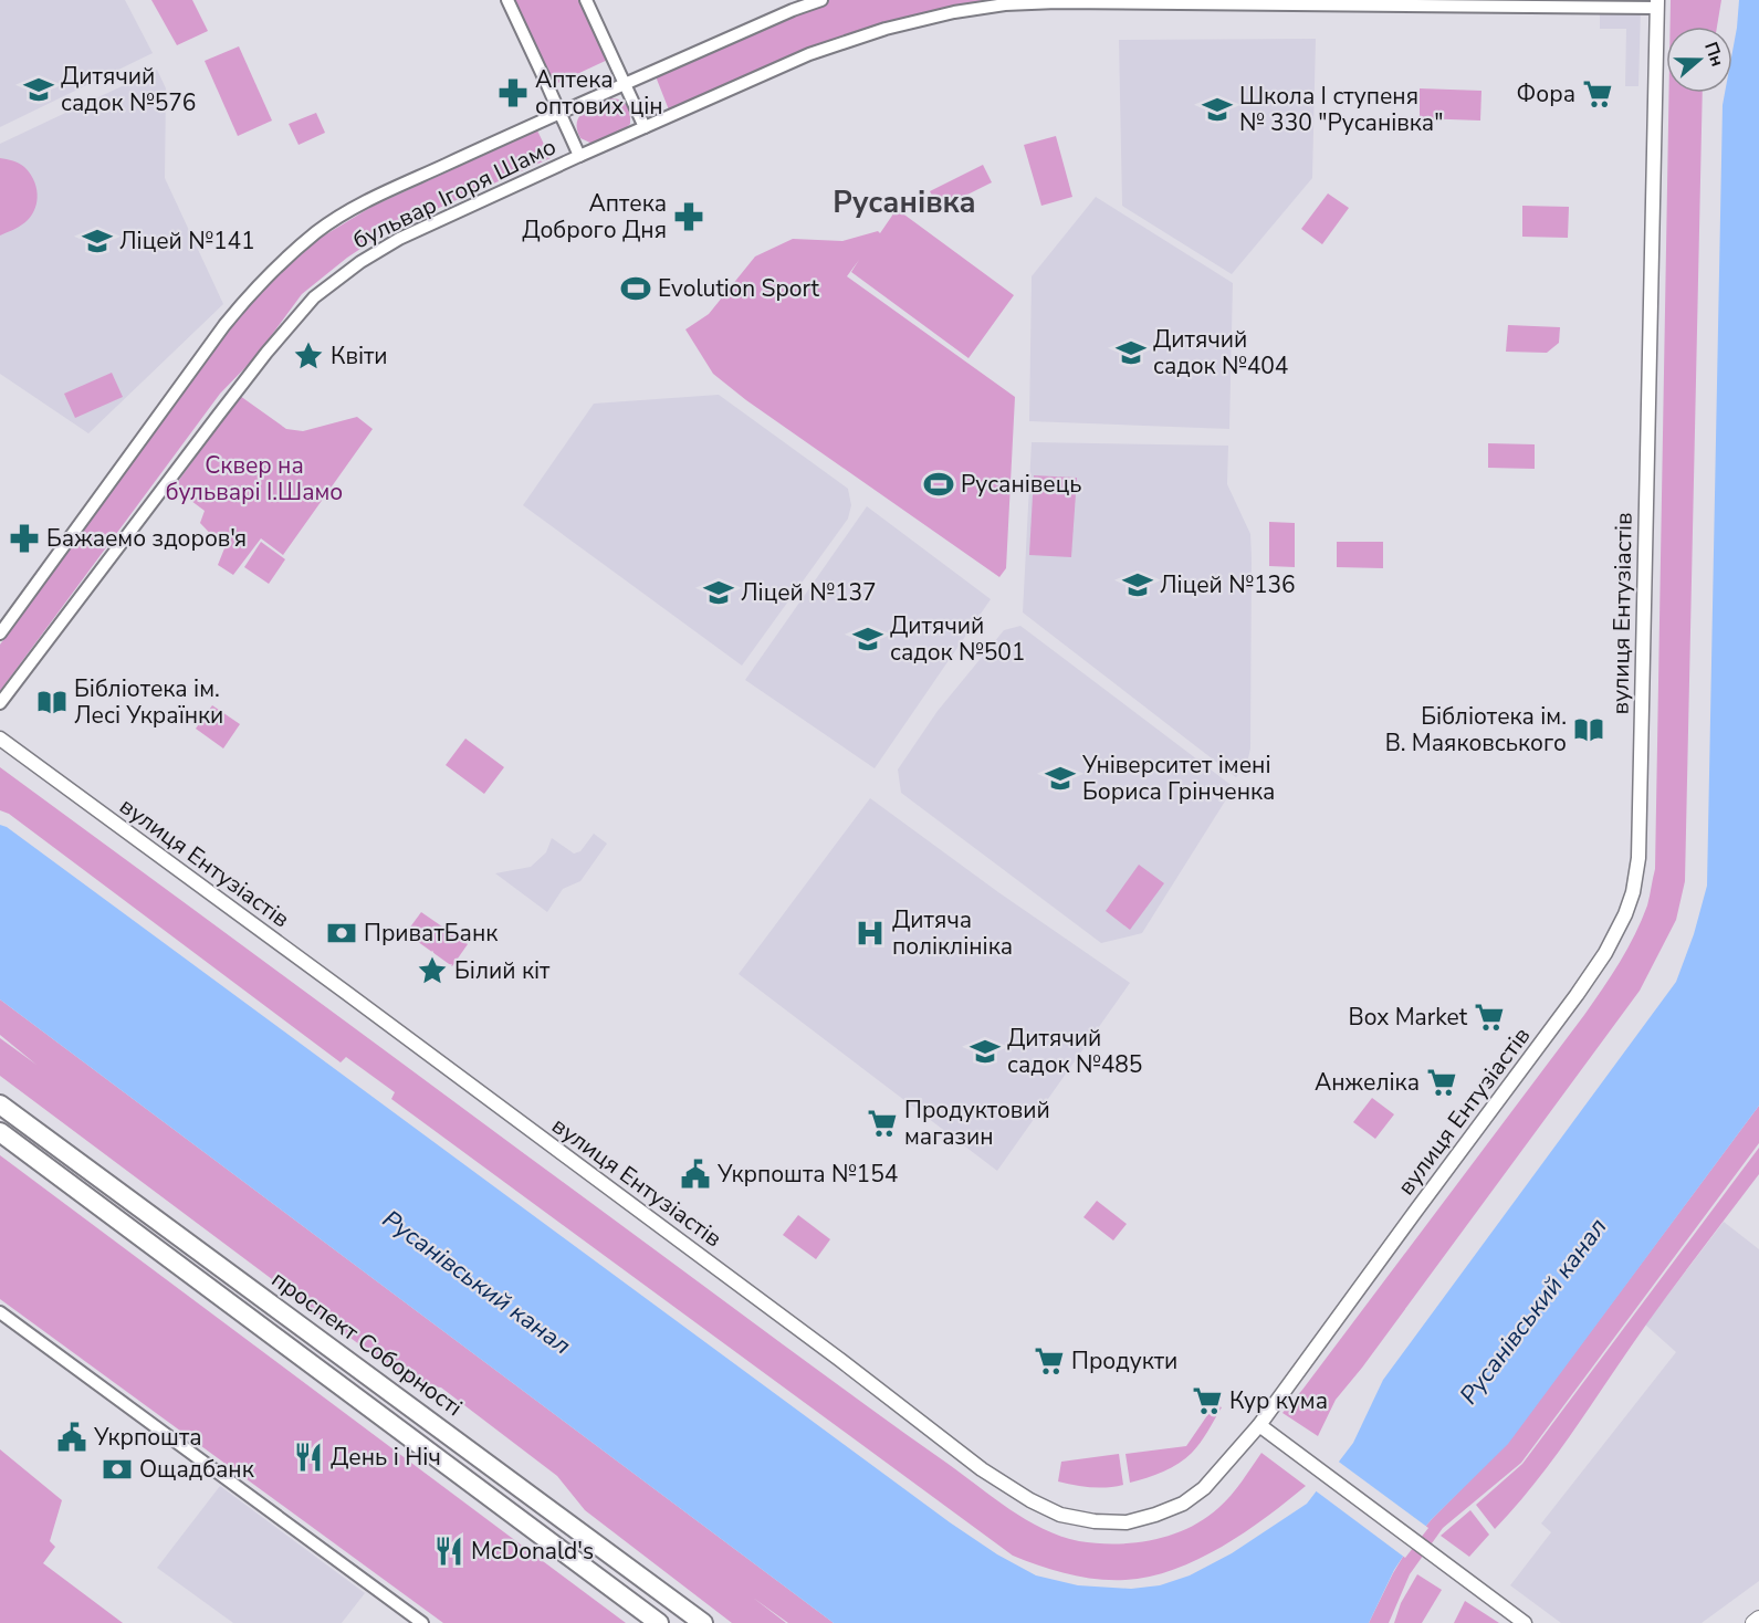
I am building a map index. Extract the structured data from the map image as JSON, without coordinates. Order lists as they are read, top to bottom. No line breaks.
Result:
{"streets":{"highway":["проспект Соборності"],"street":["бульвар Ігоря Шамо","вулиця Ентузіастів"]},"districts":["Русанівка"],"water":["Русанівський канал"],"parks":["Сквер на бульварі І.Шамо"],"places":{"school or university":["Дитячий садок №576","Школа І ступеня № 330 \"Русанівка\"","Ліцей №141","Дитячий садок №404","Ліцей №136","Ліцей №137","Дитячий садок №501","Університет імені Бориса Грінченка","Дитячий садок №485"],"pharmacy":["Аптека оптових цін","Аптека Доброго Дня","Бажаемо здоров'я"],"supermarket":["Фора","Box Market","Анжеліка","Продуктовий магазин","Продукти","Кур кума"],"sports":["Evolution Sport","Русанівець"],"place":["Квіти","Білий кіт"],"library":["Бібліотека ім. Лесі Українки","Бібліотека ім. В. Маяковського"],"bank":["ПриватБанк","Ощадбанк"],"hospital":["Дитяча поліклініка"],"public building":["Укрпошта №154","Укрпошта"],"restaurant":["День і Ніч","McDonald's"]},"north":"right"}
